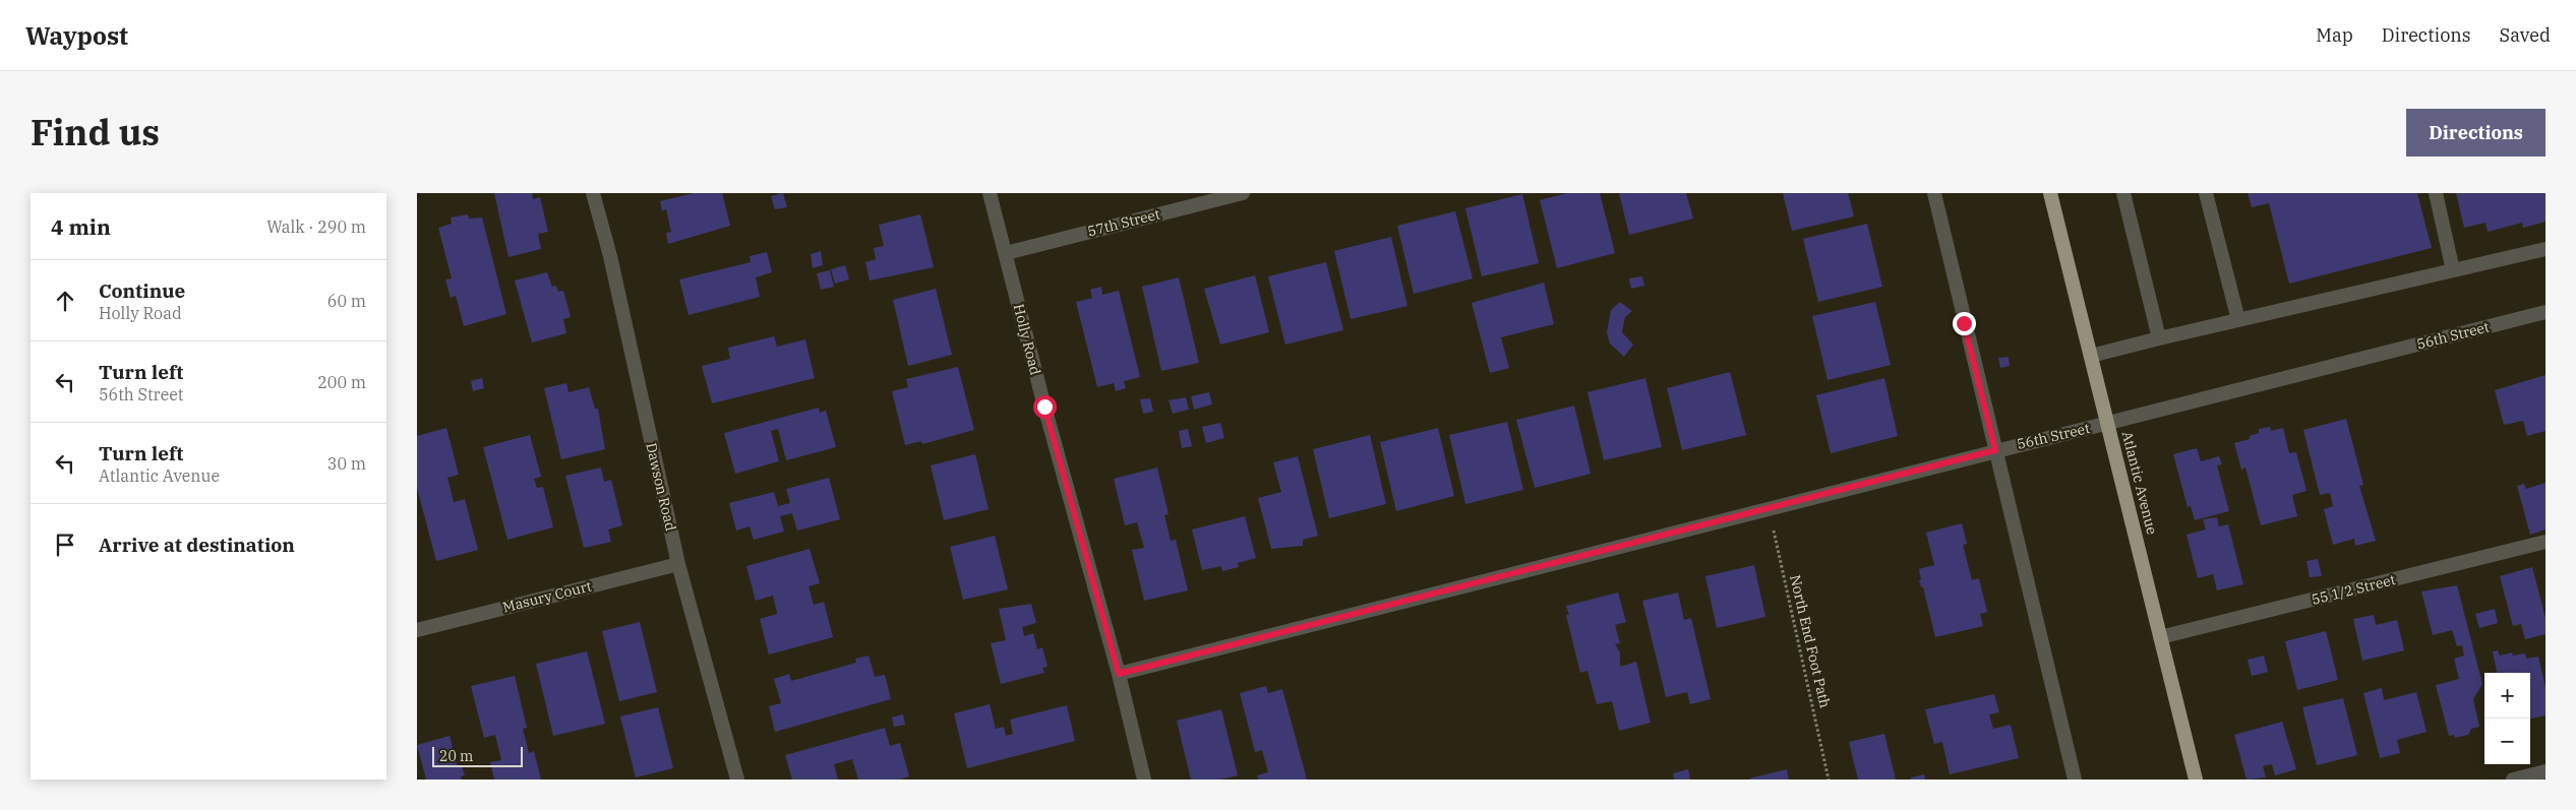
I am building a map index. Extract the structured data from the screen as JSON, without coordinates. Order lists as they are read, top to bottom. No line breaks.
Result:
{"streets":{"highway":["Atlantic Avenue"],"street":["57th Street","56th Street","Holly Road","Dawson Road","55 1/2 Street","Masury Court"],"path":["North End Foot Path"]},"crossings":[["57th Street","Holly Road"],["56th Street","Holly Road"],["56th Street","Atlantic Avenue"],["56th Street","North End Foot Path"],["Atlantic Avenue","55 1/2 Street"],["Dawson Road","Masury Court"]],"scale_bar":"20 m","page":{"header":"Waypost","nav":["Map","Directions","Saved"],"title":"Find us","buttons":"Directions","heading":["4 min","Walk · 290 m"],"list":[["Continue","Holly Road","60 m"],["Turn left","56th Street","200 m"],["Turn left","Atlantic Avenue","30 m"],"Arrive at destination"],"map_buttons":["+","−"],"scale":"20 m"}}
